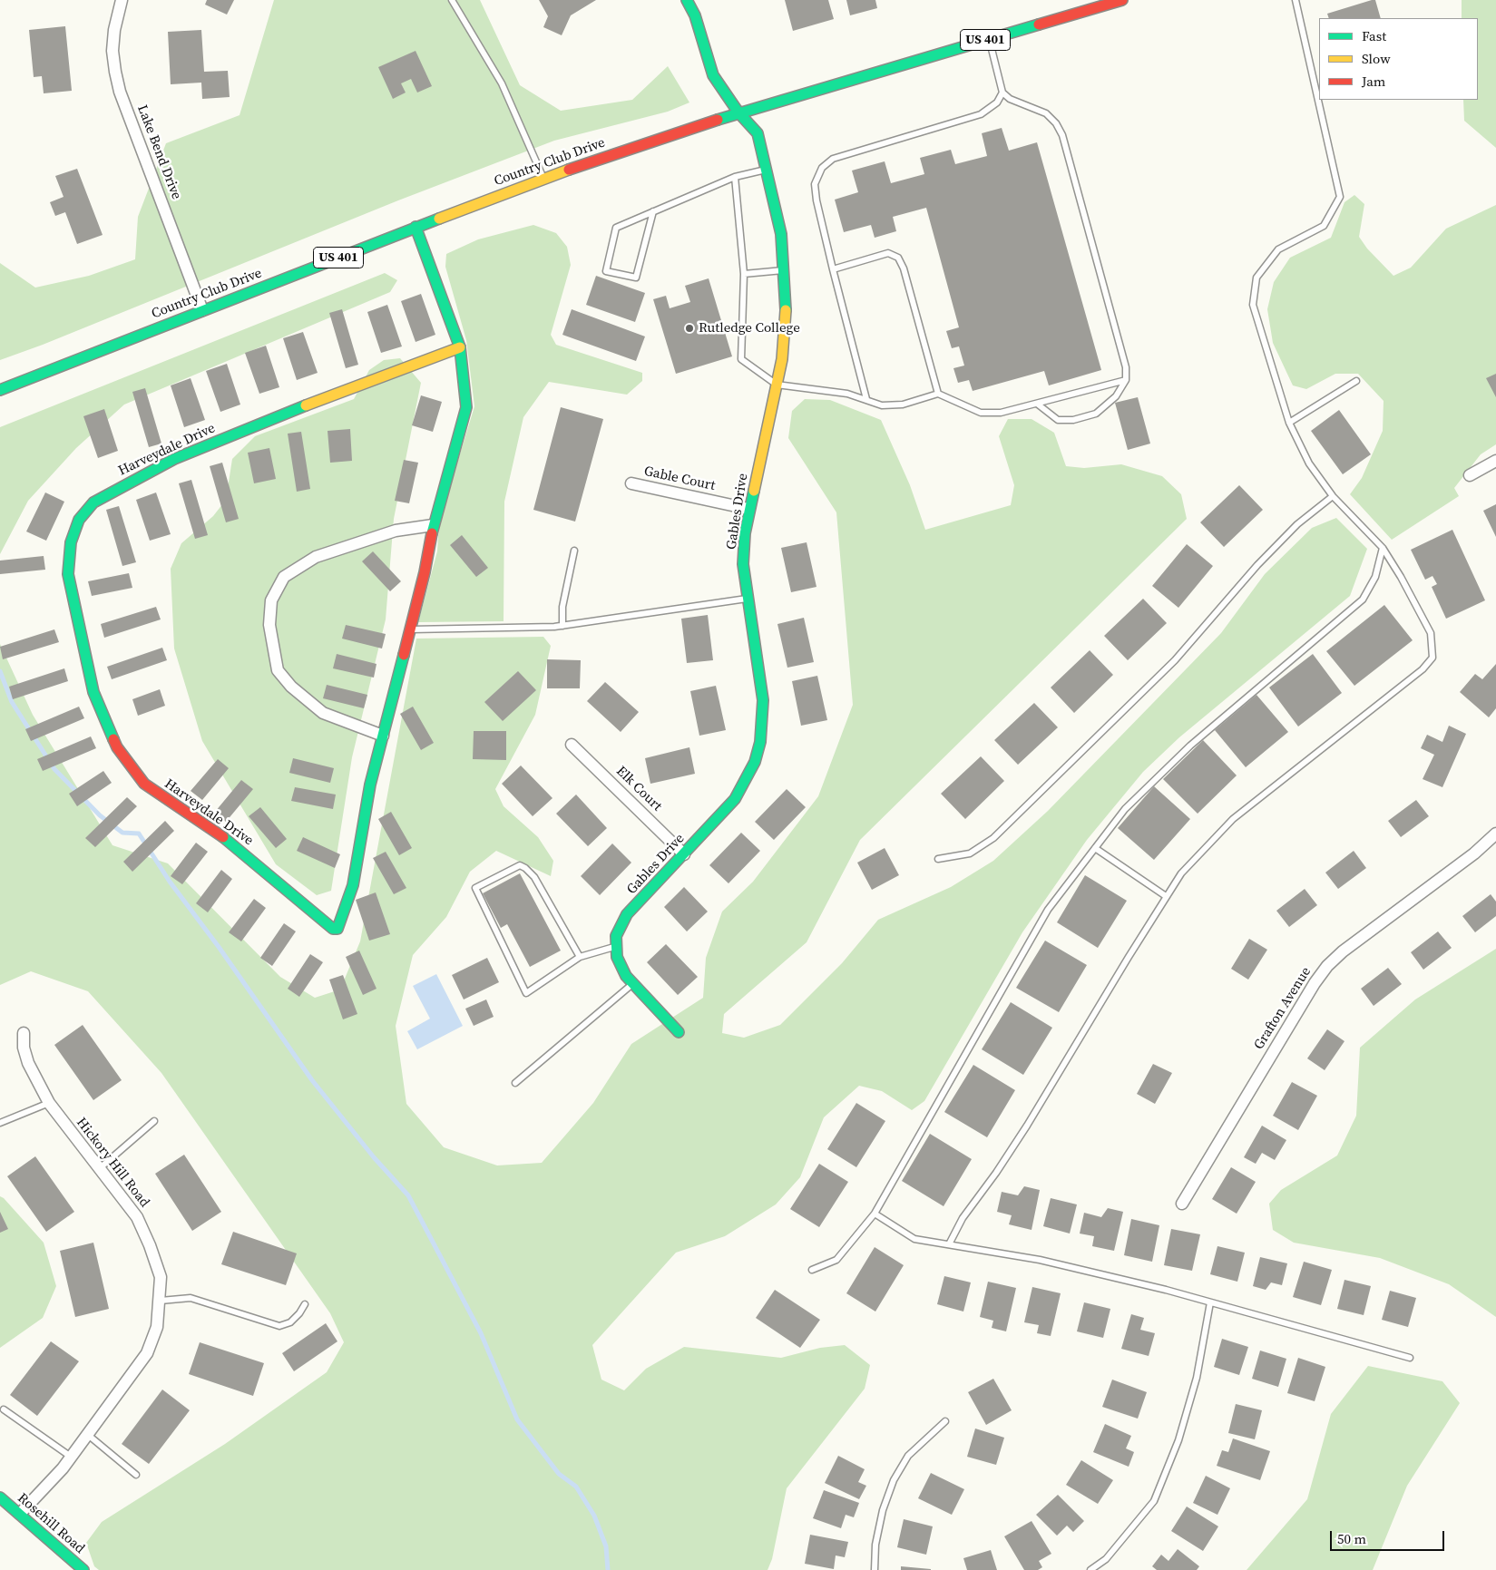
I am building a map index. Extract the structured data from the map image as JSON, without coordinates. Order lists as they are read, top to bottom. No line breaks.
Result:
{"streets":{"street":["US 401","Lake Bend Drive","Country Club Drive","Harveydale Drive","Gable Court","Gables Drive","Elk Court","Grafton Avenue","Hickory Hill Road","Rosehill Road"]},"crossings":[["Lake Bend Drive","Country Club Drive"],["Country Club Drive","Harveydale Drive"],["Country Club Drive","Gables Drive"],["Gable Court","Gables Drive"],["Gables Drive","Elk Court"],["Hickory Hill Road","Rosehill Road"]],"places":["Rutledge College"],"legend":["Fast","Slow","Jam"],"scale_bar":"50 m"}
